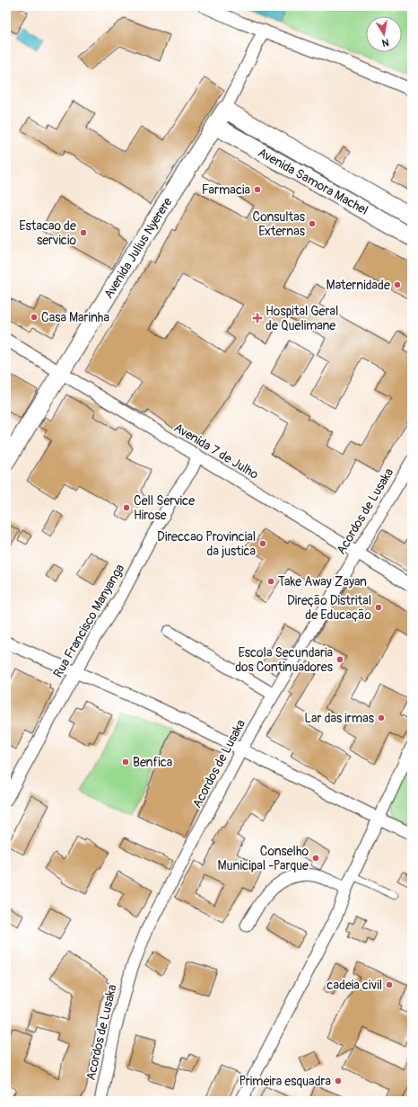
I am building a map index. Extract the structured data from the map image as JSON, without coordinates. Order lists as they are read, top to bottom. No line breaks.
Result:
{"streets":{"street":["Avenida Samora Machel","Avenida Julius Nyerere","Avenida 7 de Julho","Acordos de Lusaka","Rua Francisco Manyanga"]},"crossings":[["Avenida Samora Machel","Avenida Julius Nyerere"],["Avenida Julius Nyerere","Avenida 7 de Julho"],["Avenida 7 de Julho","Acordos de Lusaka"],["Avenida 7 de Julho","Rua Francisco Manyanga"]],"places":{"other":["Farmacia","Consultas Externas","Estacao de servicio","Maternidade","Casa Marinha","Cell Service Hirose","Direccao Provincial da justica","Take Away Zayan","Direção Distrital de Educação","Escola Secundaria dos Continuadores","Lar das irmas","Benfica","Conselho Municipal -Parque","cadeia civil","Primeira esquadra"],"health":["Hospital Geral de Quelimane"]},"north":"bottom"}
